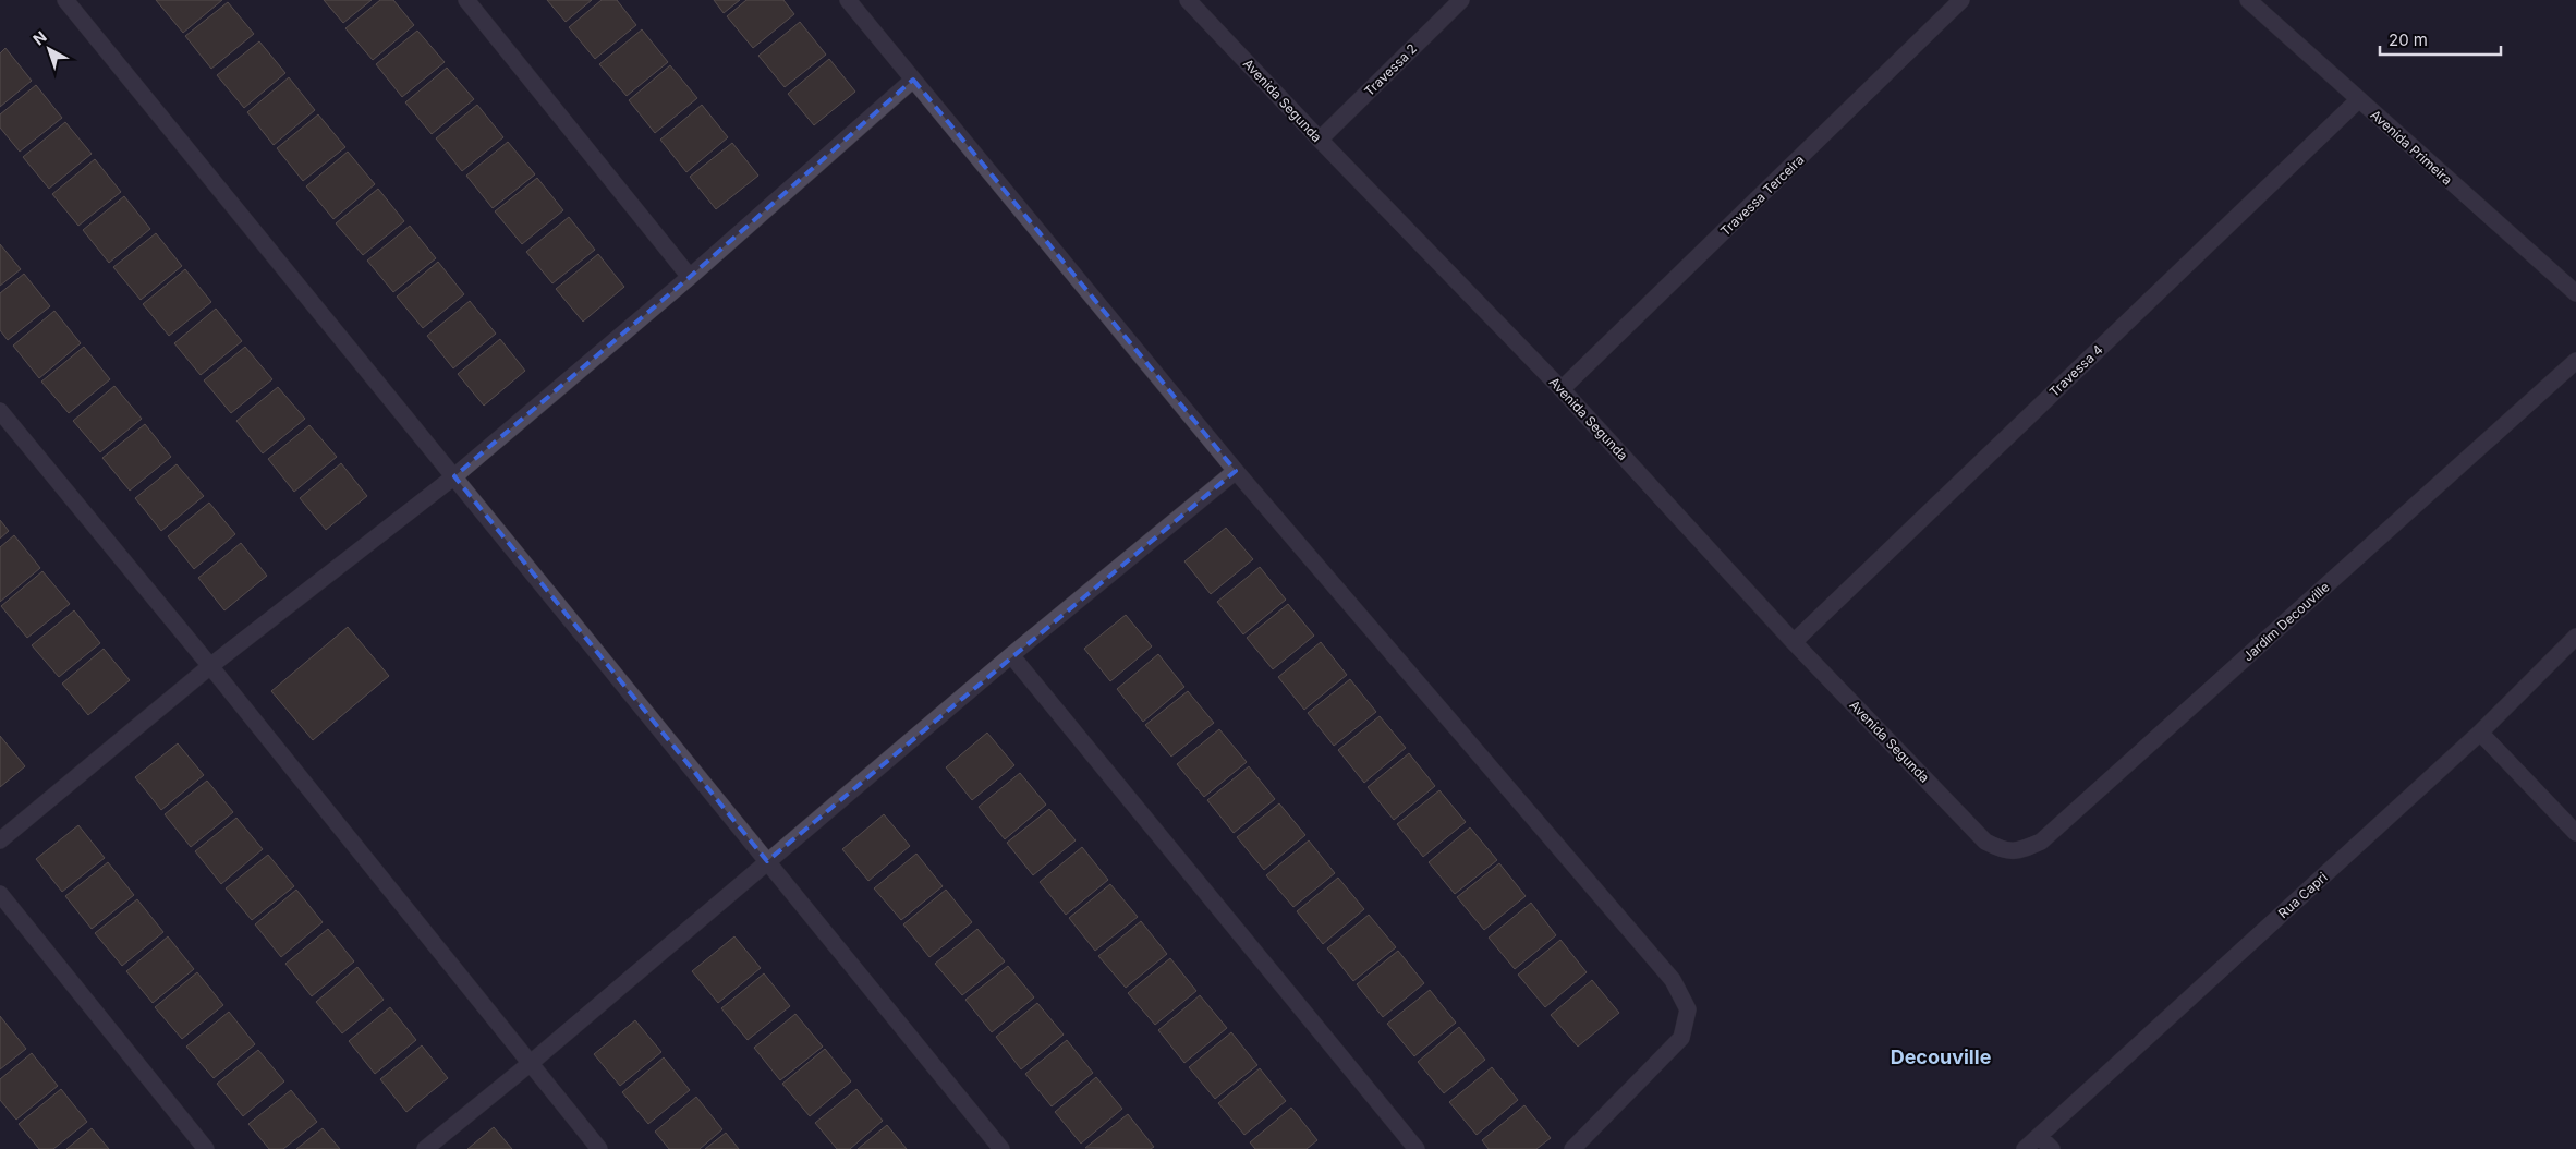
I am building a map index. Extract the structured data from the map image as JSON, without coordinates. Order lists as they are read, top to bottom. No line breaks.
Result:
{"streets":{"street":["Travessa 2","Avenida Segunda","Avenida Primeira","Travessa Terceira","Travessa 4","Jardim Decouville","Rua Capri"]},"crossings":[["Travessa 2","Avenida Segunda"],["Avenida Segunda","Travessa Terceira"],["Avenida Segunda","Travessa 4"],["Avenida Segunda","Jardim Decouville"],["Avenida Primeira","Travessa 4"]],"districts":["Decouville"],"scale_bar":"20 m","north":"top left"}
